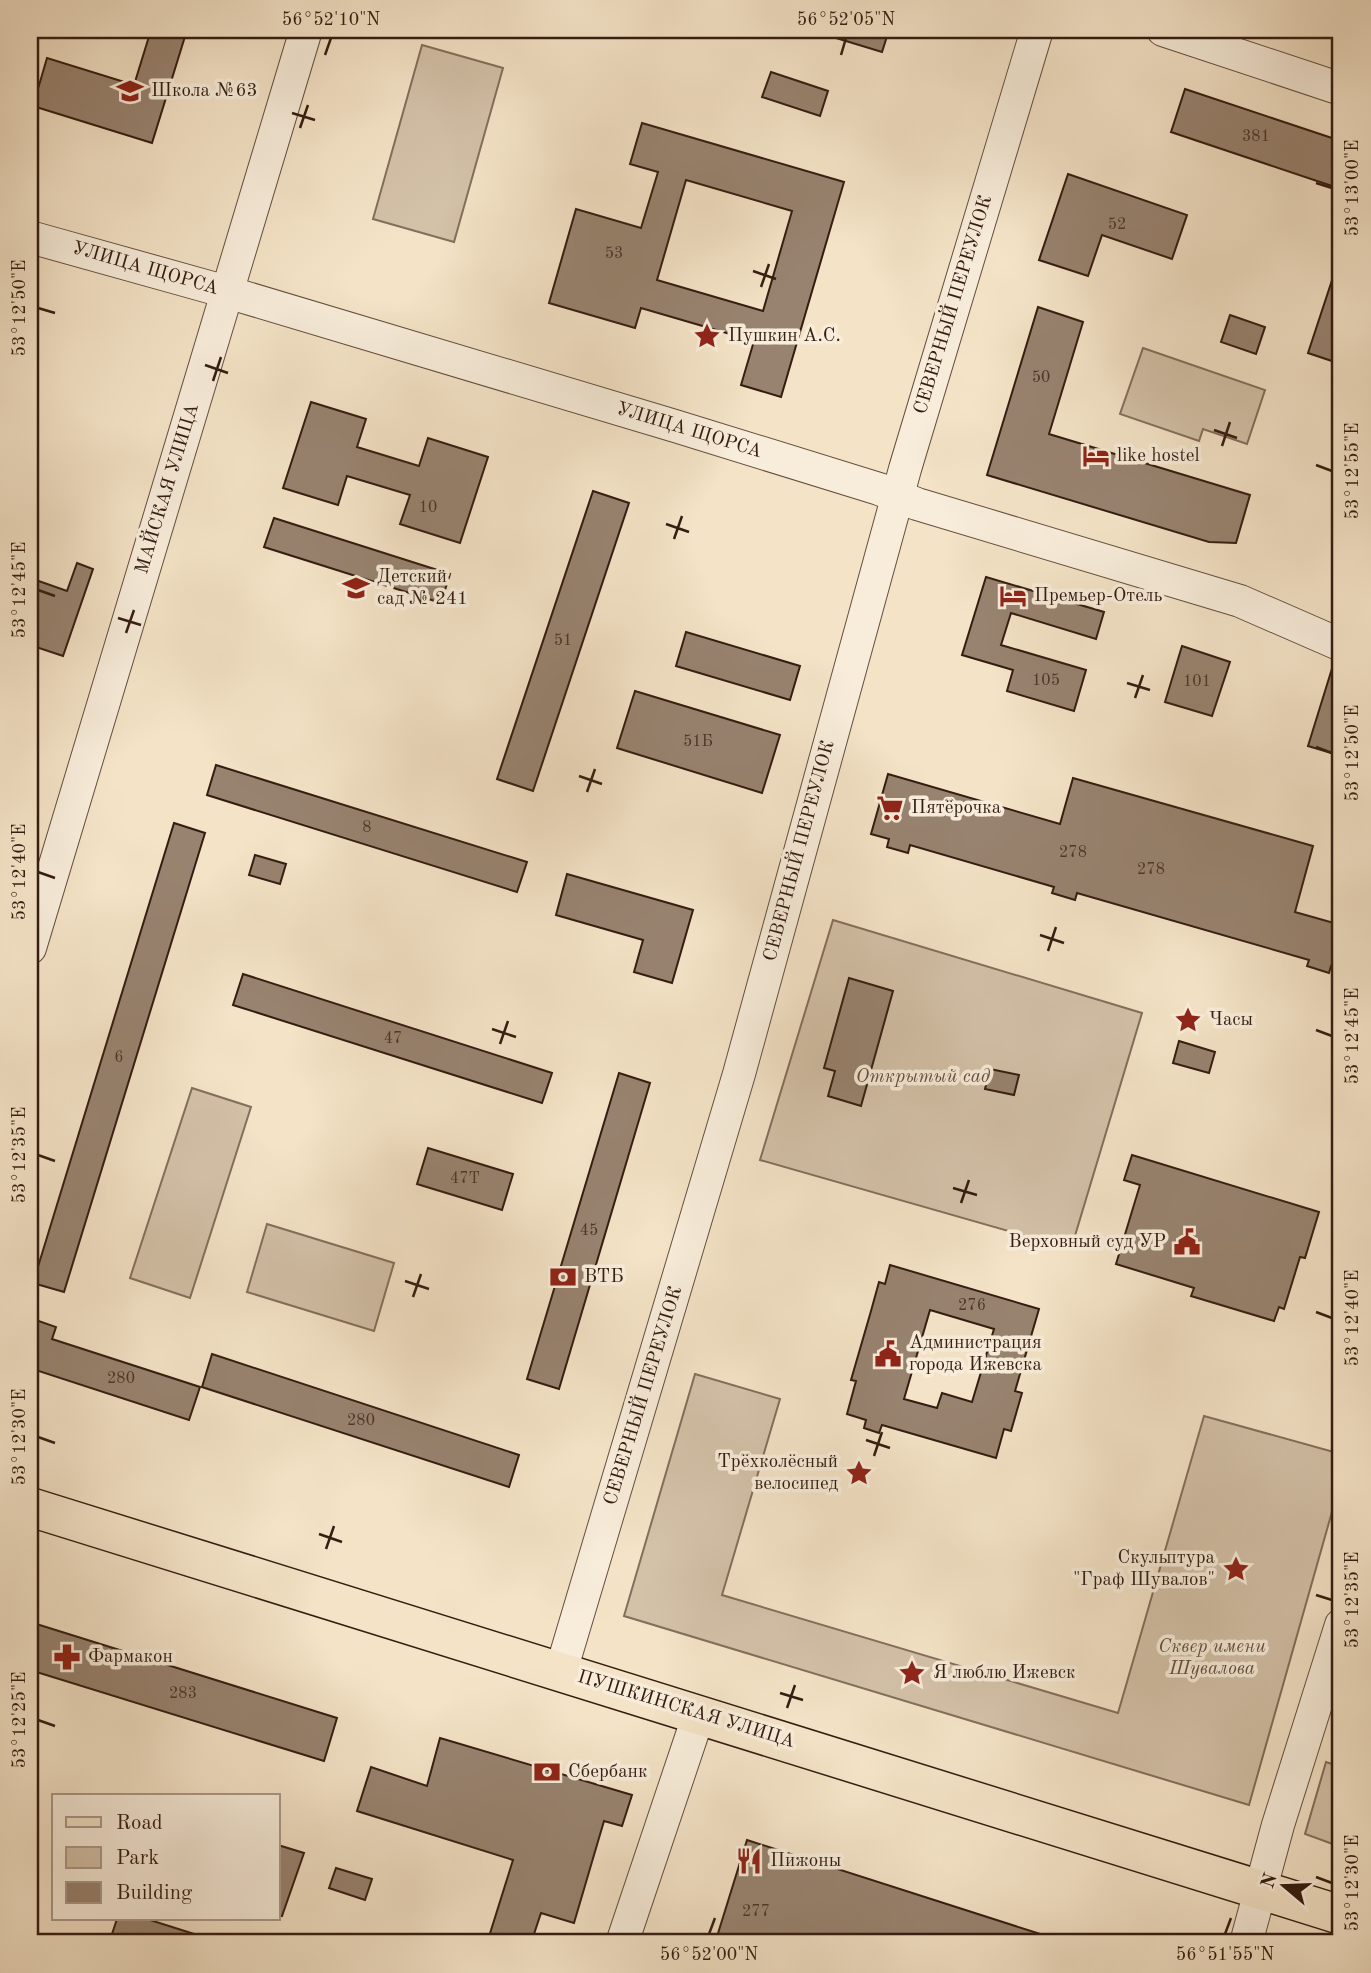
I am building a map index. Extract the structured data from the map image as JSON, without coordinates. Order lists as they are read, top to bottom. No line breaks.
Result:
{"streets":{"main road":["ПУШКИНСКАЯ УЛИЦА"],"street":["УЛИЦА ЩОРСА","СЕВЕРНЫЙ ПЕРЕУЛОК","МАЙСКАЯ УЛИЦА"]},"crossings":[["УЛИЦА ЩОРСА","СЕВЕРНЫЙ ПЕРЕУЛОК"],["УЛИЦА ЩОРСА","МАЙСКАЯ УЛИЦА"],["СЕВЕРНЫЙ ПЕРЕУЛОК","ПУШКИНСКАЯ УЛИЦА"]],"parks":["Открытый сад","Сквер имени Шувалова"],"places":{"school or university":["Школа №63","Детский сад № 241"],"place":["Пушкин А.С.","Часы","Трёхколёсный велосипед","Скульптура \"Граф Шувалов\"","Я люблю Ижевск"],"hotel":["like hostel","Премьер-Отель"],"supermarket":["Пятёрочка"],"public building":["Верховный суд УР","Администрация города Ижевска"],"bank":["ВТБ","Сбербанк"],"pharmacy":["Фармакон"],"restaurant":["Пижоны"]},"house_numbers":["381","52","53","50","10","51","105","101","51Б","8","278","278","47","6","47Т","45","276","280","280","283","277"],"legend":["Road","Park","Building"],"north":"left","coordinates":["56°52'10\"N","56°52'05\"N","53°13'00\"E","53°12'50\"E","53°12'55\"E","53°12'45\"E","53°12'40\"E","53°12'35\"E","53°12'30\"E","53°12'25\"E","56°52'00\"N","56°51'55\"N"]}
